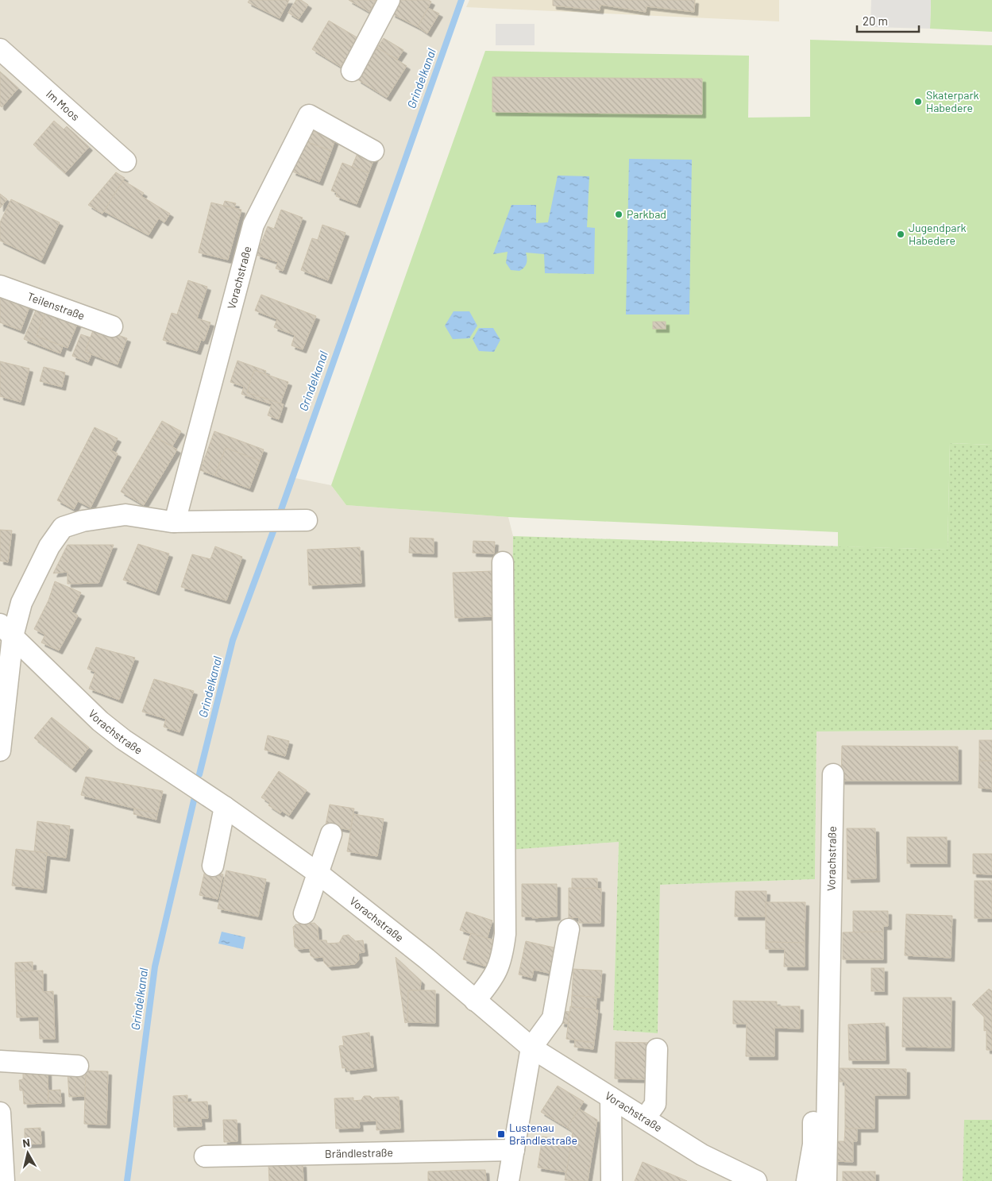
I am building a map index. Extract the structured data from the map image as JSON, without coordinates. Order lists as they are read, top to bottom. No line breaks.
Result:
{"streets":{"street":["Im Moos","Vorachstraße","Teilenstraße","Brändlestraße"]},"water":["Grindelkanal"],"places":{"other":["Skaterpark Habedere","Parkbad","Jugendpark Habedere"],"transit":["Lustenau Brändlestraße"]},"scale_bar":"20 m","north":"top"}
